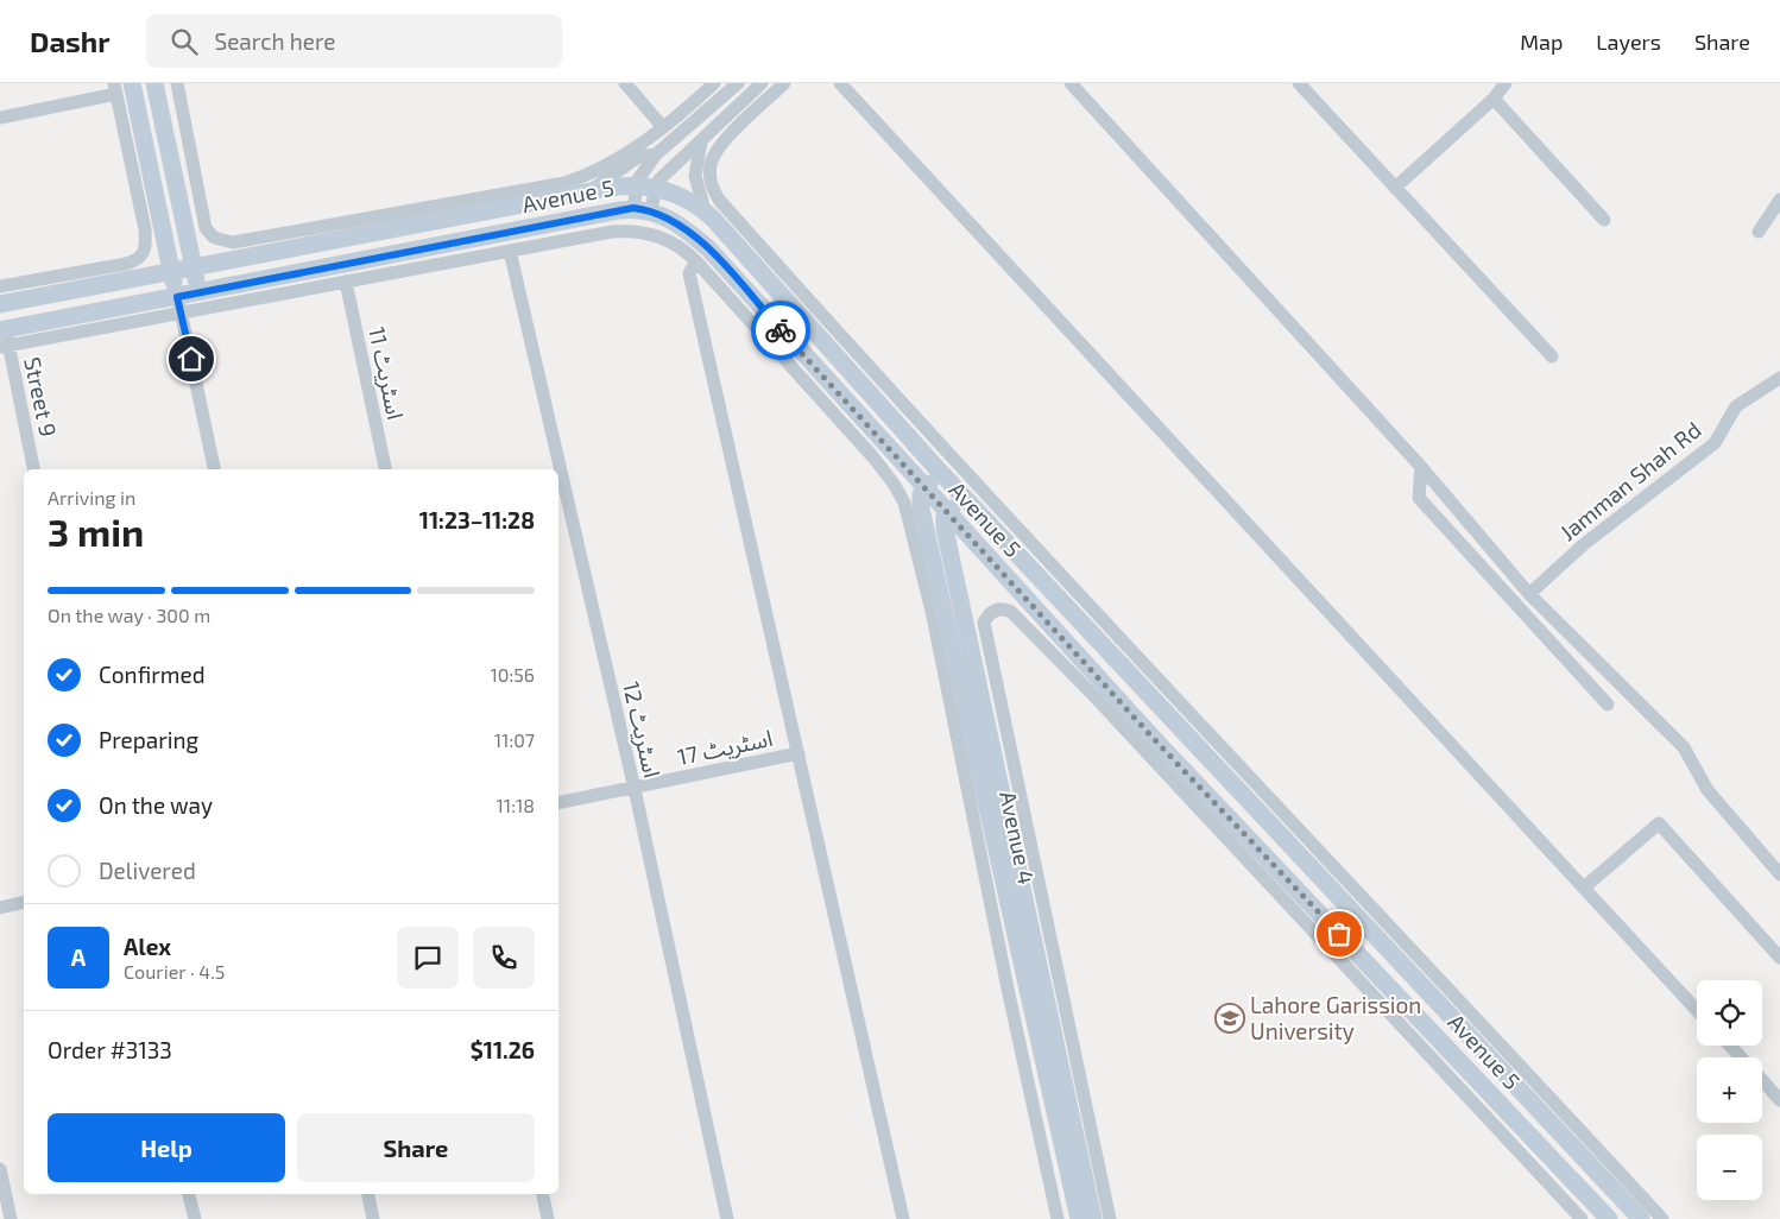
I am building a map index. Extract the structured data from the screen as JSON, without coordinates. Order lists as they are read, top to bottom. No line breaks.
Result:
{"streets":{"main road":["Avenue 5","Avenue 4"],"street":["اسٹریٹ 11","Street 9","Jamman Shah Rd","اسٹریٹ 12","اسٹریٹ 17"]},"crossings":[["Avenue 5","Street 9"],["Avenue 5","Avenue 4"],["اسٹریٹ 12","اسٹریٹ 17"]],"places":{"school or university":["Lahore Garission University"]},"page":{"header":"Dashr","search":"Search here","nav":["Map","Layers","Share"],"heading":["3 min","Arriving in","11:23–11:28"],"panel":["Alex","Courier · 4.5","Order #3133","$11.26"],"bar":"On the way · 300 m","list":[["Confirmed","10:56"],["Preparing","11:07"],["On the way","11:18"],"Delivered"],"round":"A","map_buttons":["+","−"],"buttons":["Help","Share"]}}
